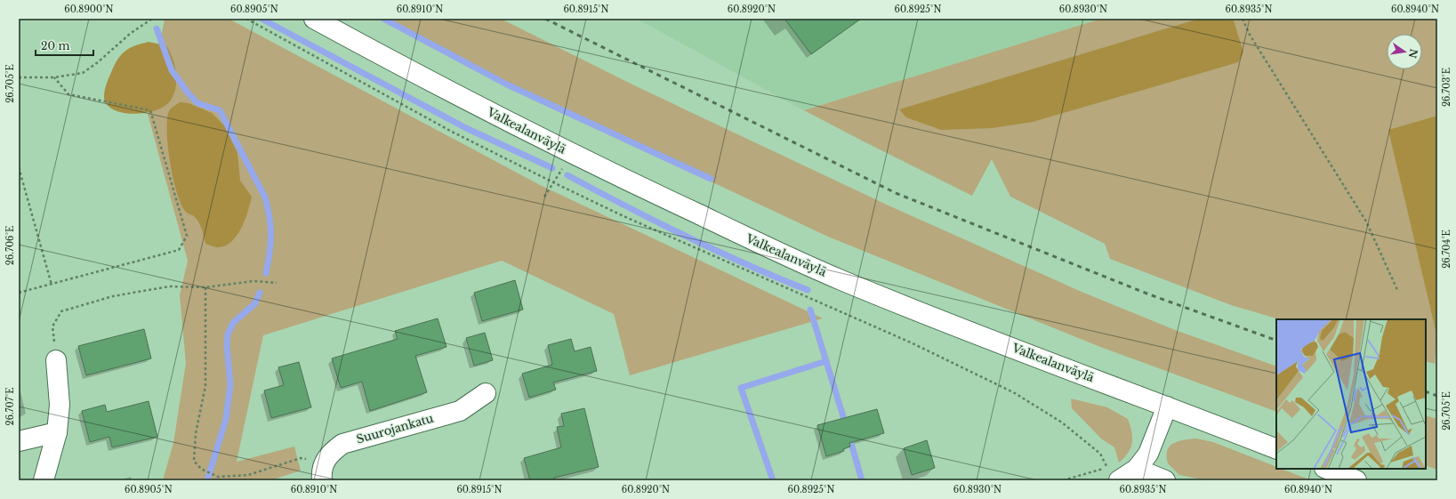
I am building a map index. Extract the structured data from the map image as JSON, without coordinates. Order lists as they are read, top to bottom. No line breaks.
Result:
{"streets":{"main road":["Valkealanväylä","Suurojankatu"]},"scale_bar":"20 m","north":"right","coordinates":["60.8900°N","60.8905°N","60.8910°N","60.8915°N","60.8920°N","60.8925°N","60.8930°N","60.8935°N","60.8940°N","26.705°E","26.703°E","26.706°E","26.704°E","26.707°E"]}
